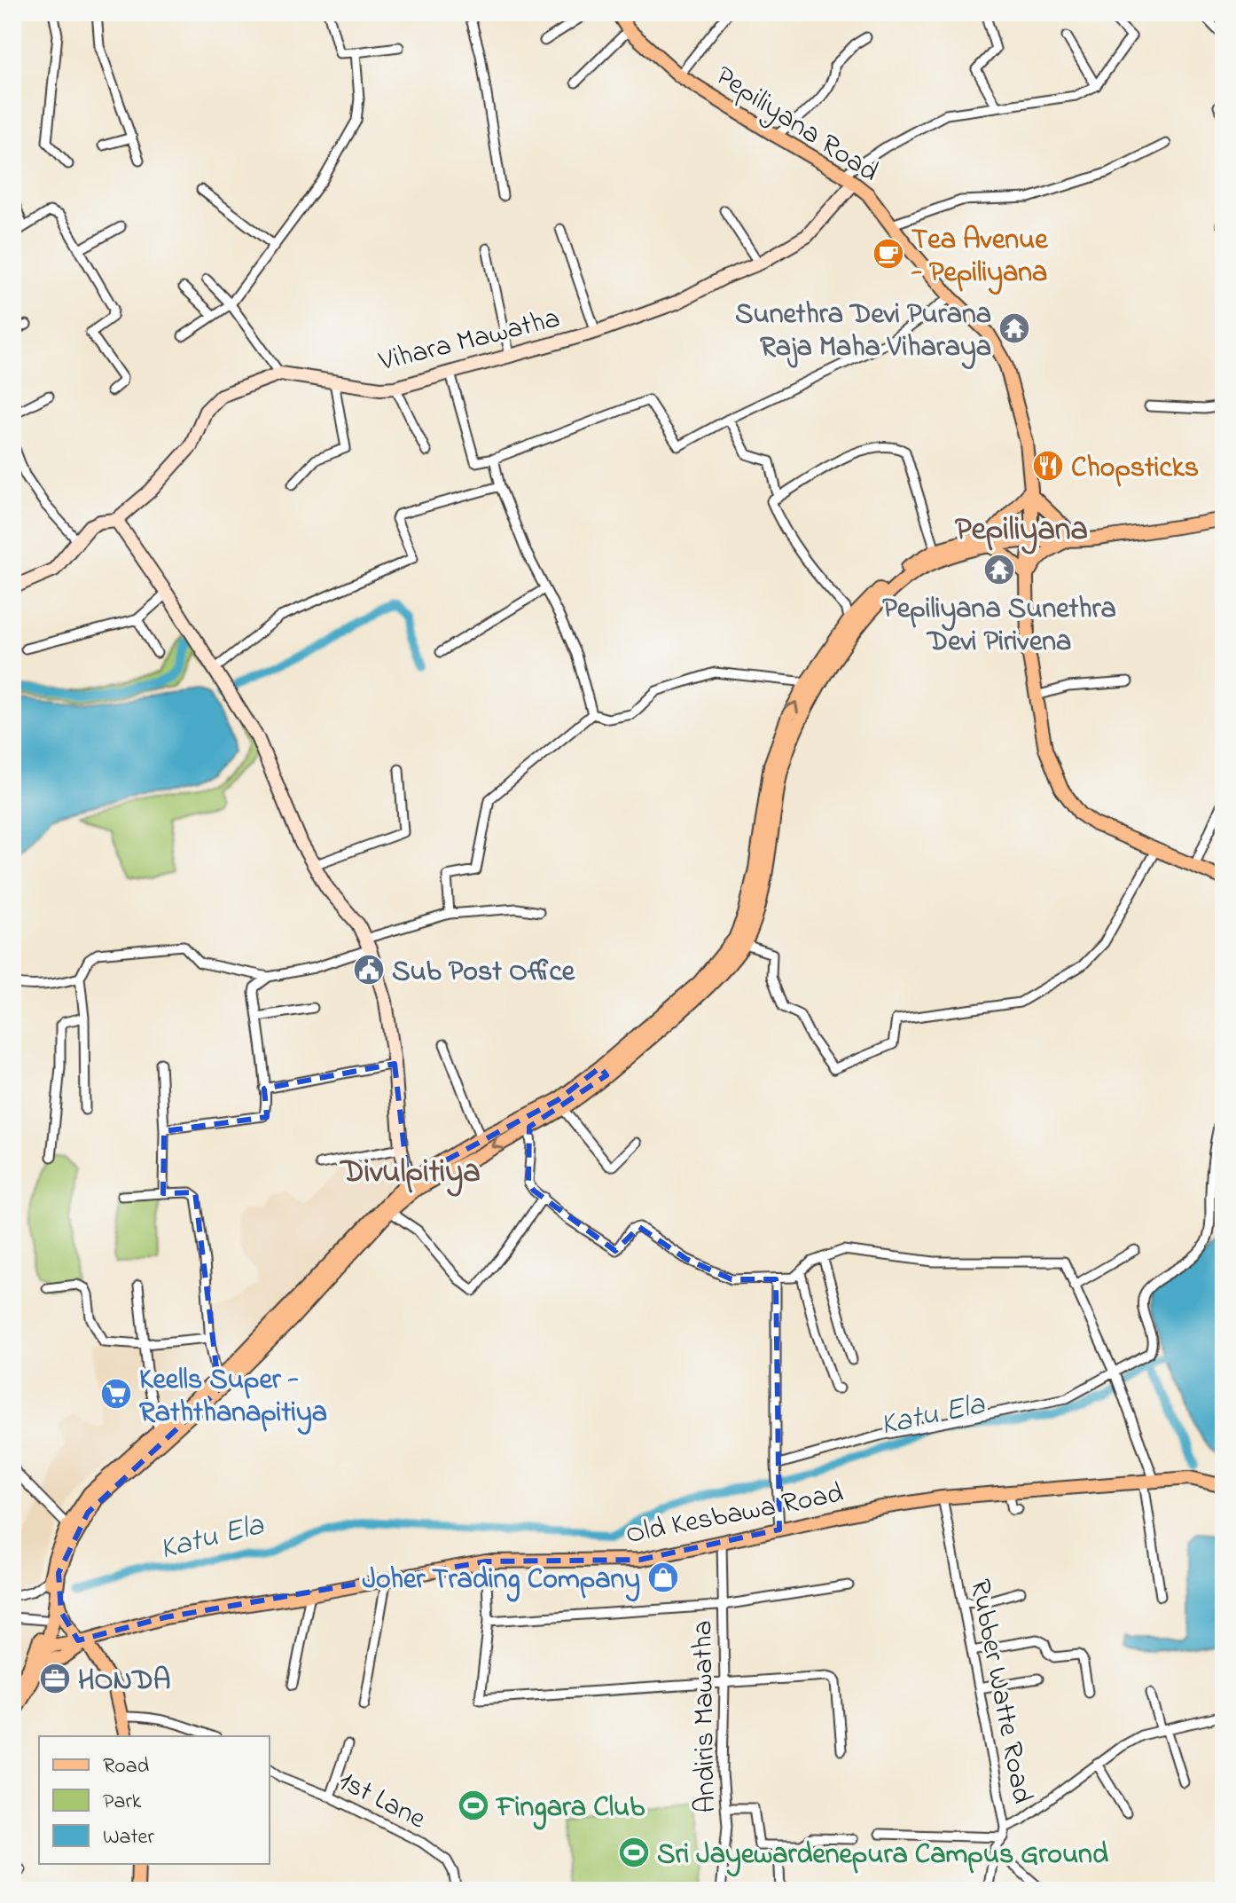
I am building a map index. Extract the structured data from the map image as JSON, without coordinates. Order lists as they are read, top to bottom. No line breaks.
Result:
{"streets":{"main road":["Pepiliyana Road","Old Kesbawa Road"],"street":["Vihara Mawatha","Rubber Watte Road","Andiris Mawatha","1st Lane"]},"crossings":[["Pepiliyana Road","Vihara Mawatha"],["Old Kesbawa Road","Rubber Watte Road"],["Old Kesbawa Road","Andiris Mawatha"]],"districts":["Pepiliyana","Divulpitiya"],"water":["Katu Ela"],"places":{"cafe":["Tea Avenue - Pepiliyana"],"temple":["Sunethra Devi Purana Raja Maha Viharaya","Pepiliyana Sunethra Devi Pirivena"],"restaurant":["Chopsticks"],"public building":["Sub Post Office"],"supermarket":["Keells Super - Raththanapitiya"],"shop":["Joher Trading Company"],"office":["HONDA"],"sports":["Fingara Club","Sri Jayewardenepura Campus Ground"]},"legend":["Road","Park","Water"]}
